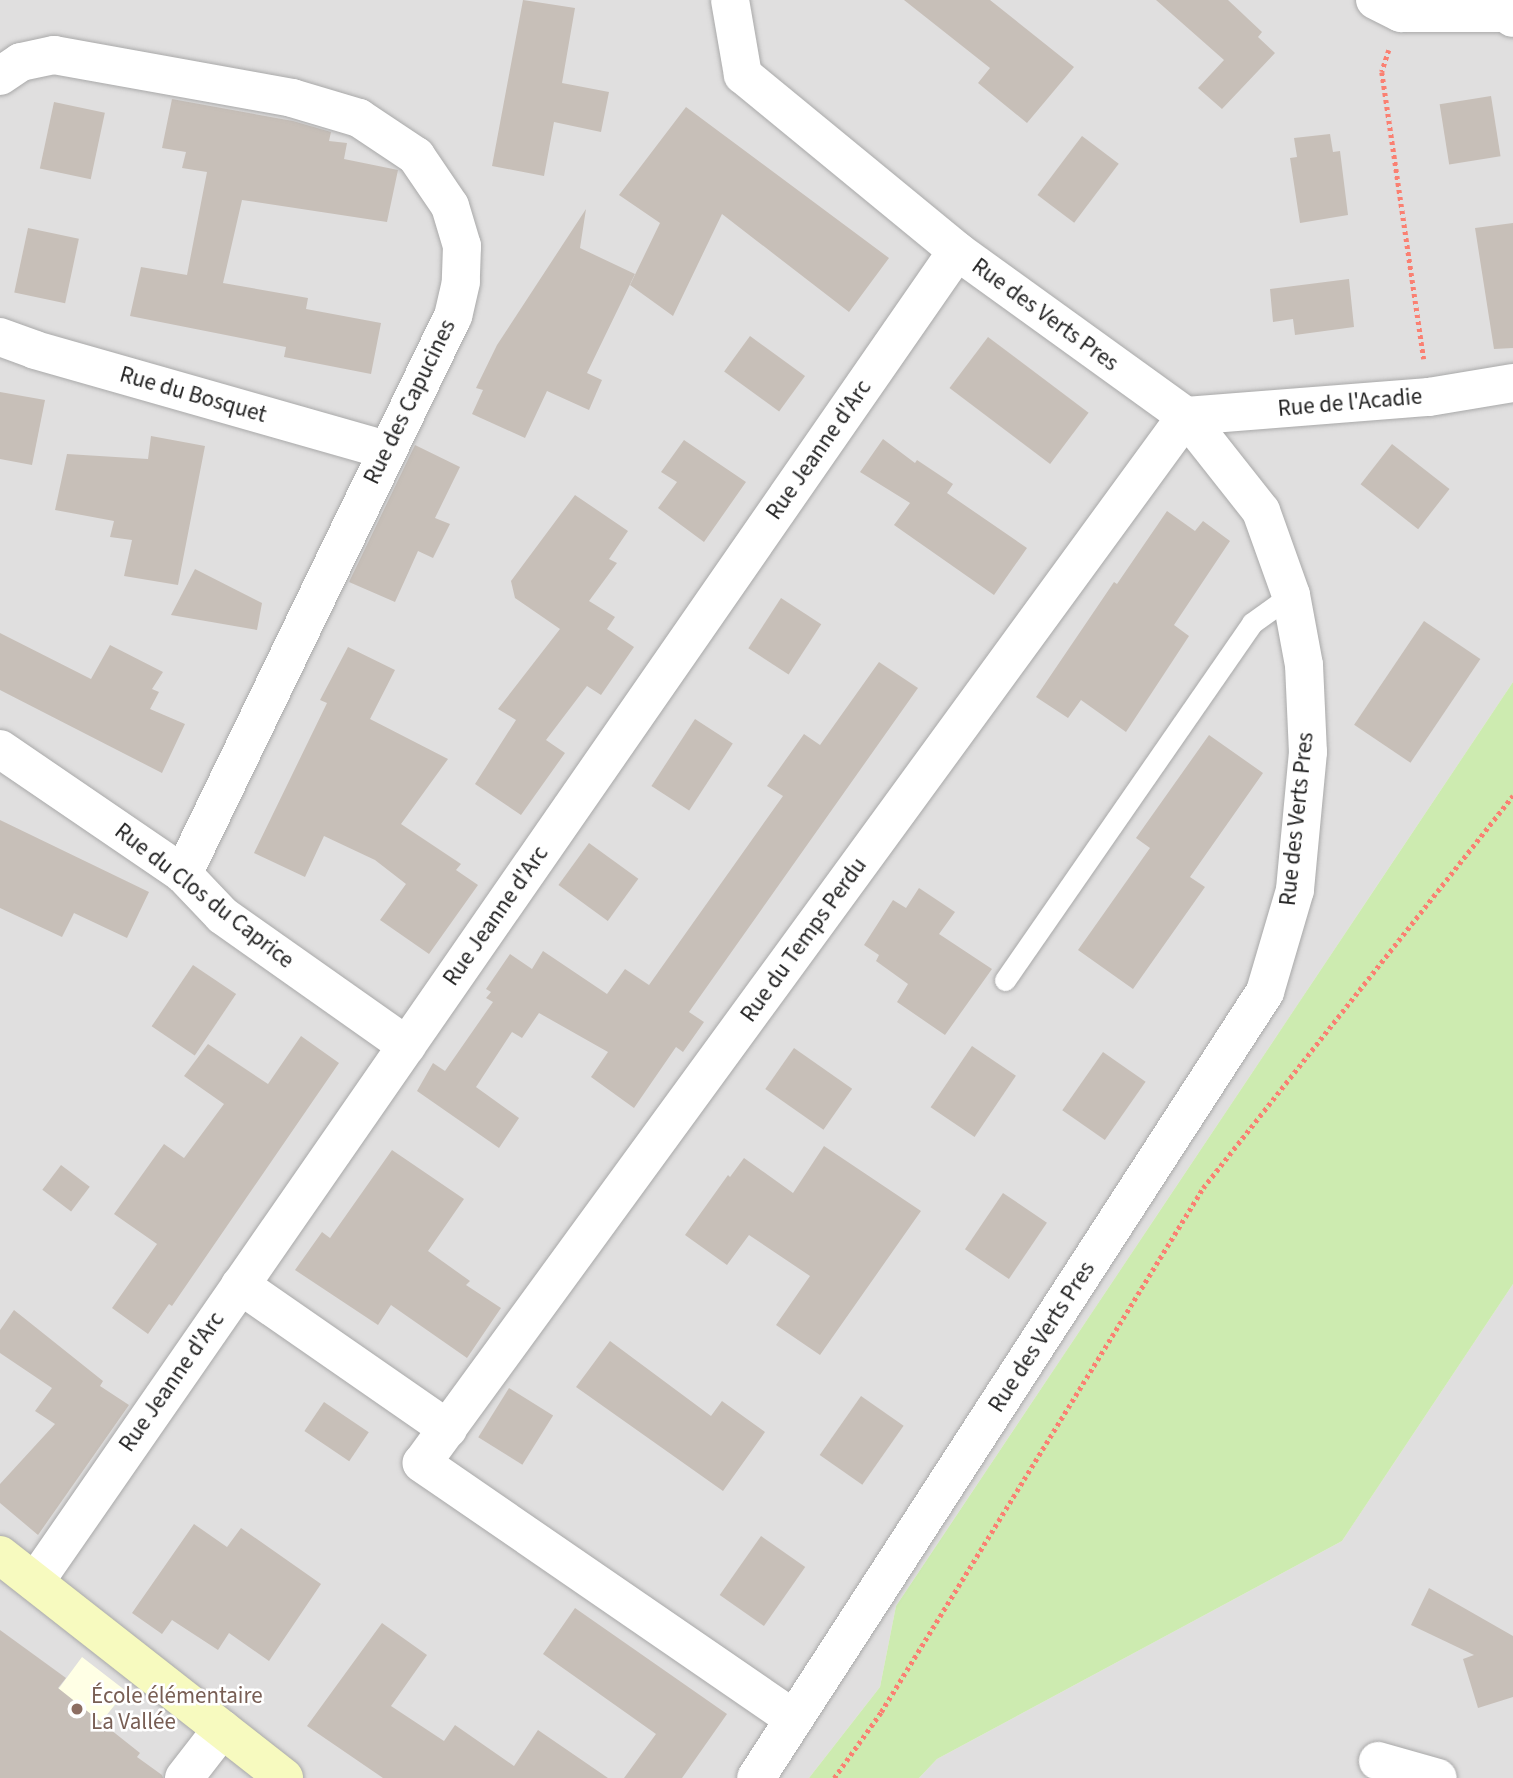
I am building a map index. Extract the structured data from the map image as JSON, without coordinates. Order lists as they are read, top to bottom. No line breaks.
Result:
{"streets":{"street":["Rue des Verts Pres","Rue du Bosquet","Rue des Capucines","Rue de l'Acadie","Rue Jeanne d'Arc","Rue du Clos du Caprice","Rue du Temps Perdu"]},"crossings":[["Rue des Verts Pres","Rue de l'Acadie"],["Rue des Verts Pres","Rue Jeanne d'Arc"],["Rue des Verts Pres","Rue du Temps Perdu"],["Rue du Bosquet","Rue des Capucines"],["Rue des Capucines","Rue du Clos du Caprice"],["Rue de l'Acadie","Rue du Temps Perdu"],["Rue Jeanne d'Arc","Rue du Clos du Caprice"]],"places":["École élémentaire La Vallée"]}
